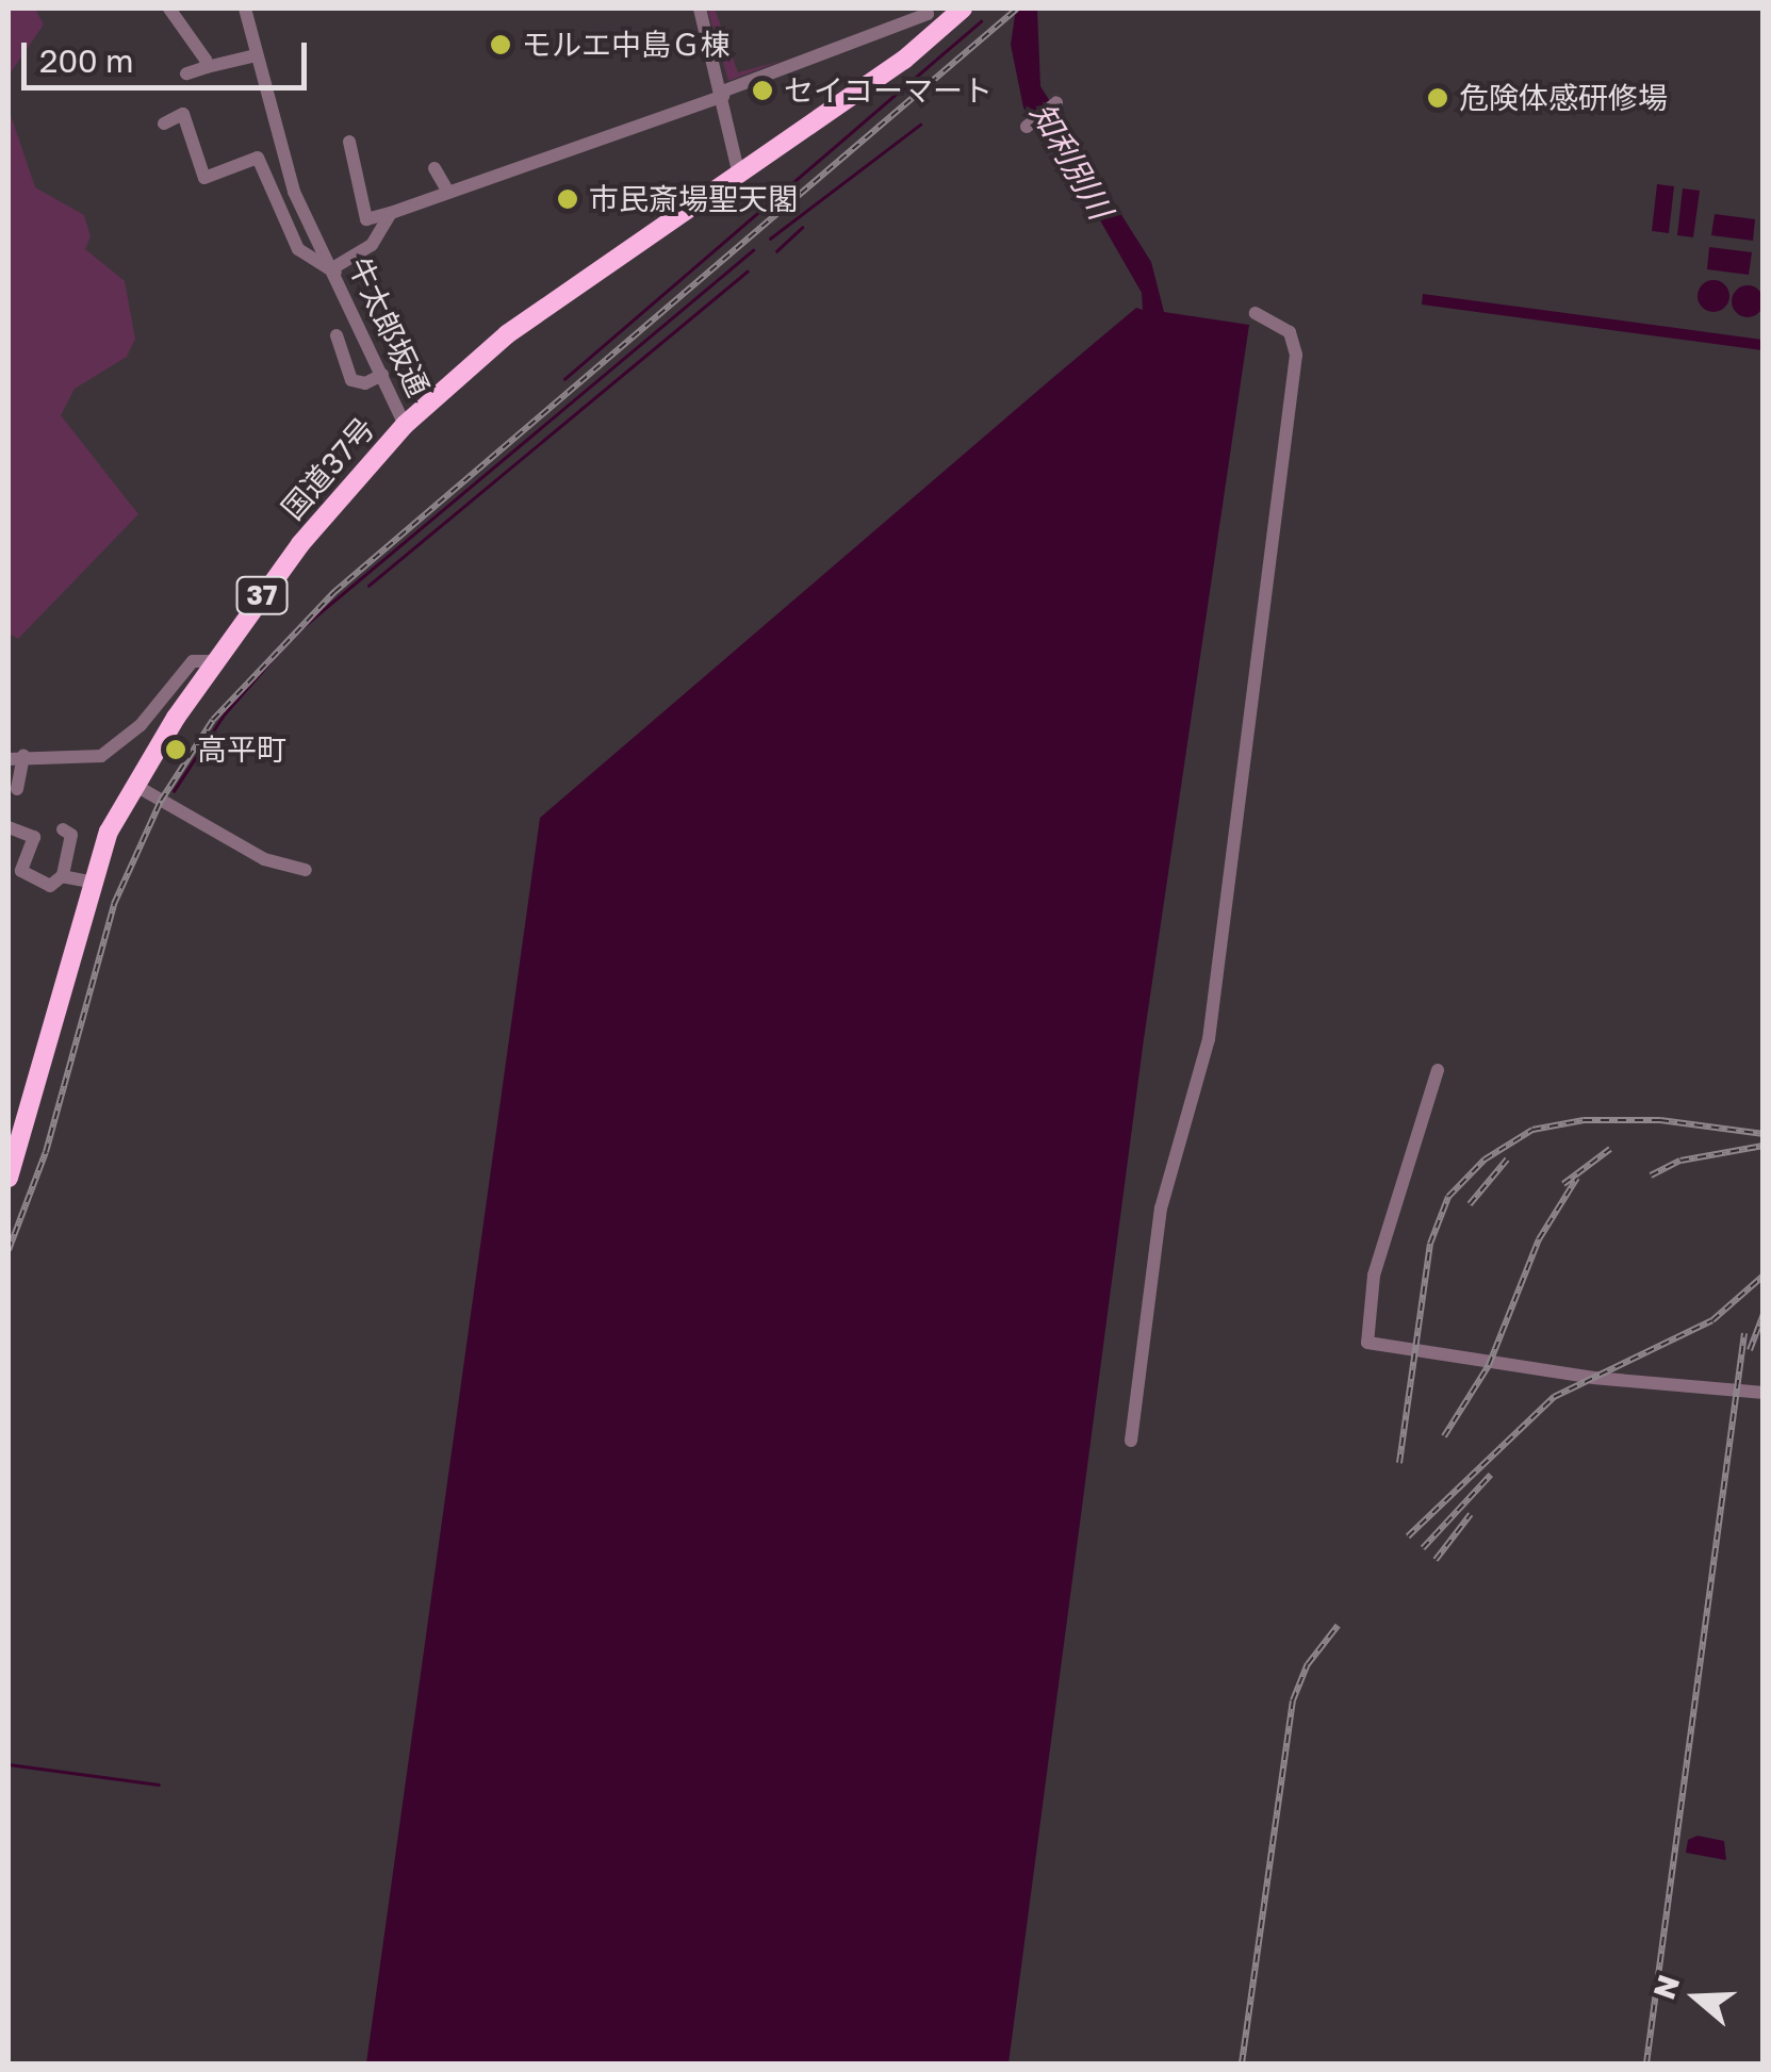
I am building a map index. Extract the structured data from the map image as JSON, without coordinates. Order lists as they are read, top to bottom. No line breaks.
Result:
{"streets":{"highway":["国道37号","37"],"street":["牛太郎坂通"]},"crossings":[["牛太郎坂通","国道37号"]],"water":["知利別川"],"places":["モルエ中島Ｇ棟","セイコーマート","危険体感研修場","市民斎場聖天閣","高平町"],"scale_bar":"200 m","north":"left"}
